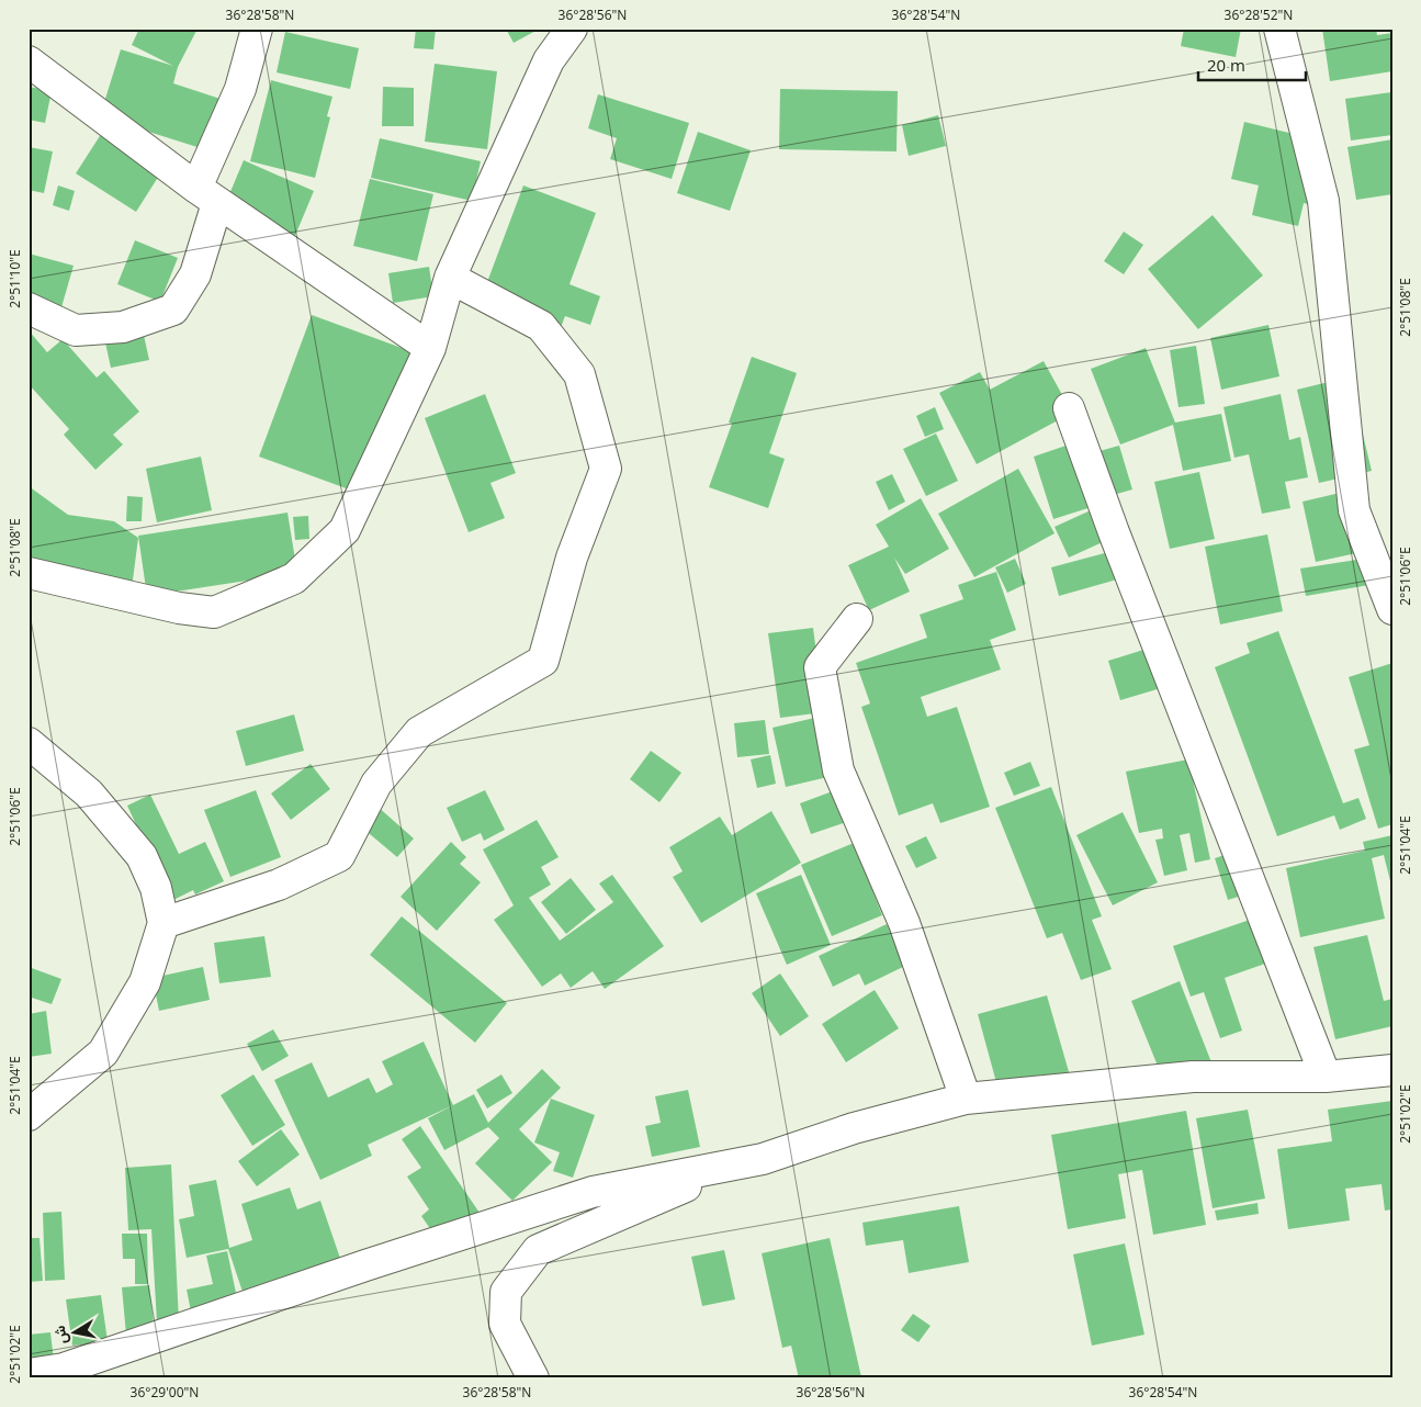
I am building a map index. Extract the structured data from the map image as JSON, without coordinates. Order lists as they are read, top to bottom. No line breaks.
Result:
{"scale_bar":"20 m","north":"left","coordinates":["36°28'58\"N","36°28'56\"N","36°28'54\"N","36°28'52\"N","2°51'10\"E","2°51'08\"E","2°51'06\"E","2°51'04\"E","2°51'02\"E","36°29'00\"N"]}
